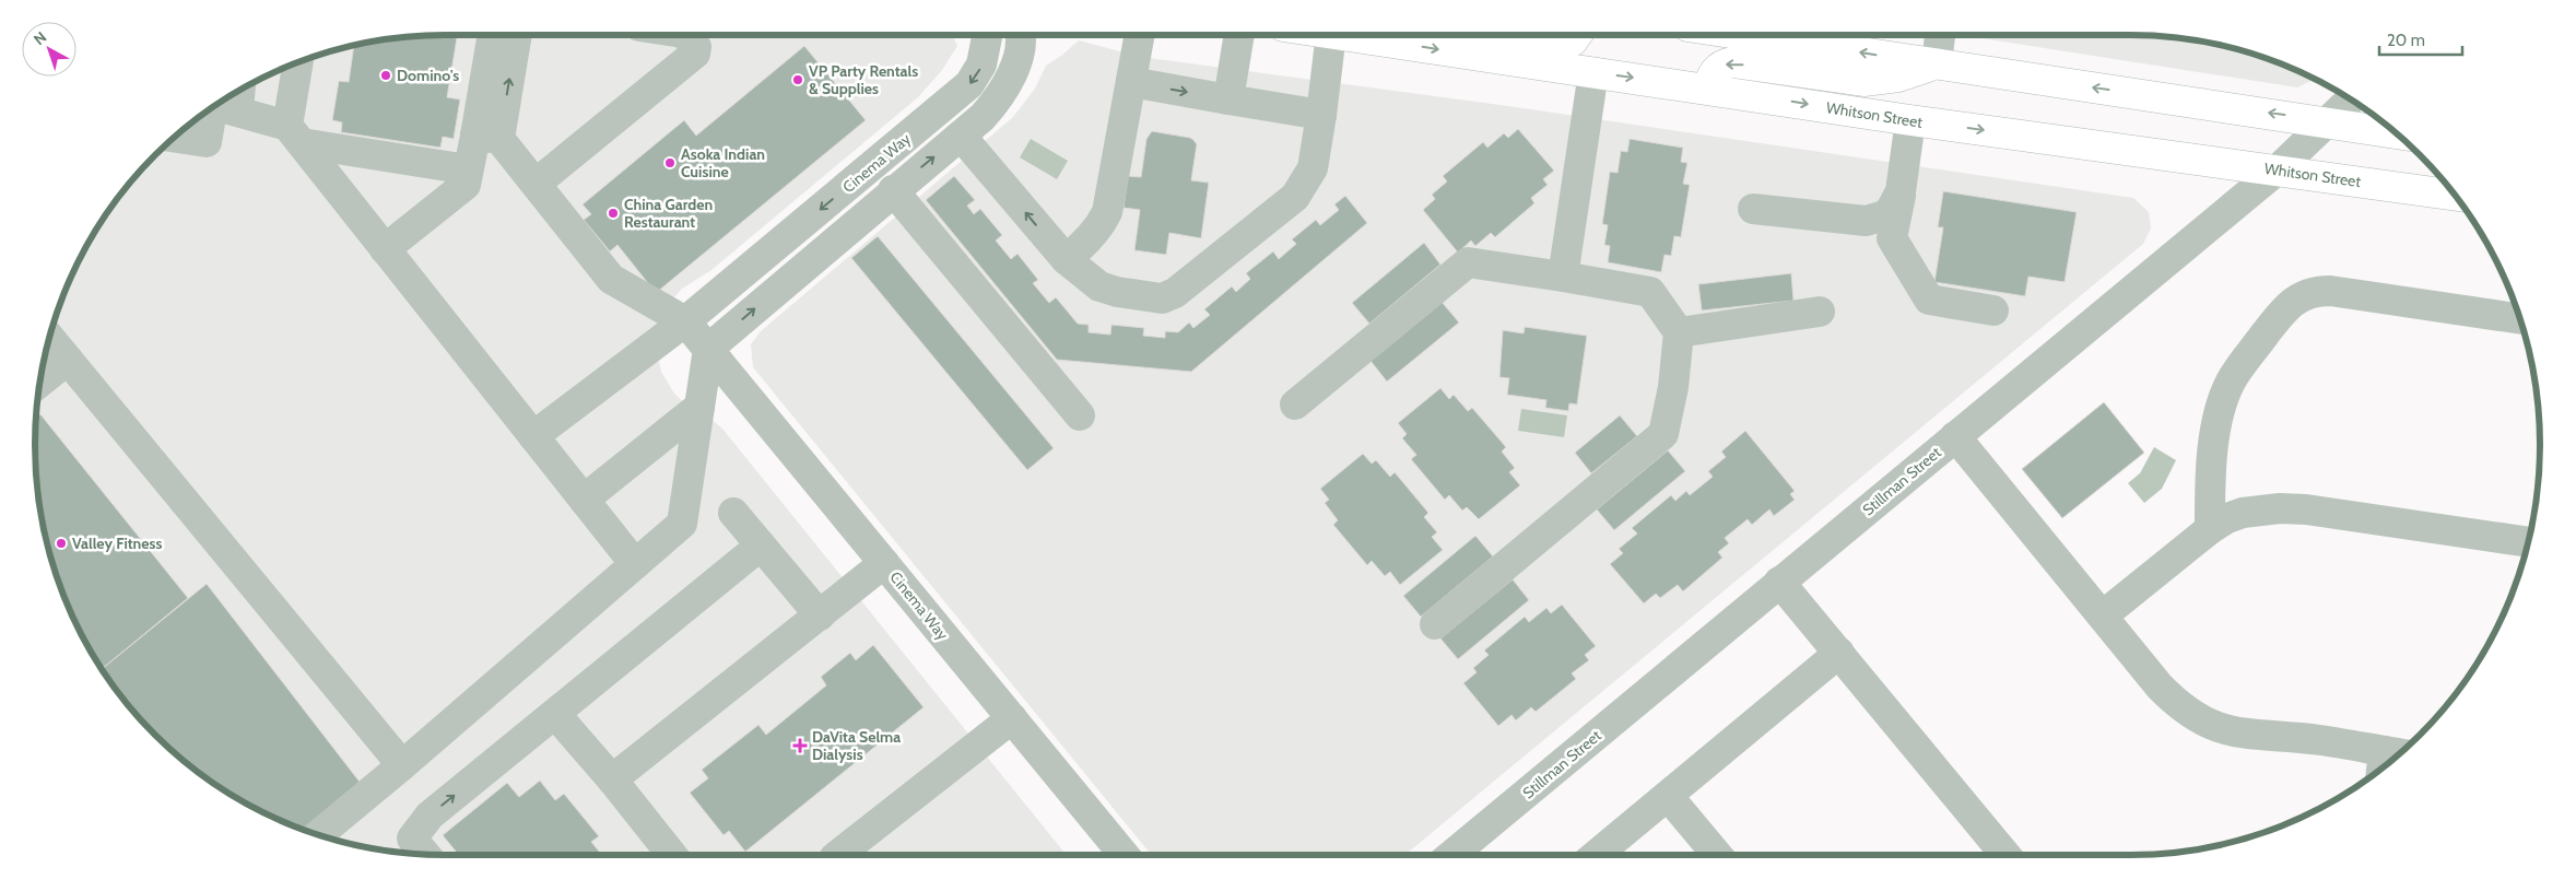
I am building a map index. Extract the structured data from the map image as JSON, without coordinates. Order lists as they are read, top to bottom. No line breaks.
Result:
{"streets":{"main road":["Whitson Street"],"street":["Cinema Way","Stillman Street"]},"crossings":[["Whitson Street","Stillman Street"]],"places":{"other":["Domino's","VP Party Rentals & Supplies","Asoka Indian Cuisine","China Garden Restaurant","Valley Fitness"],"health":["DaVita Selma Dialysis"]},"scale_bar":"20 m","north":"top left"}
